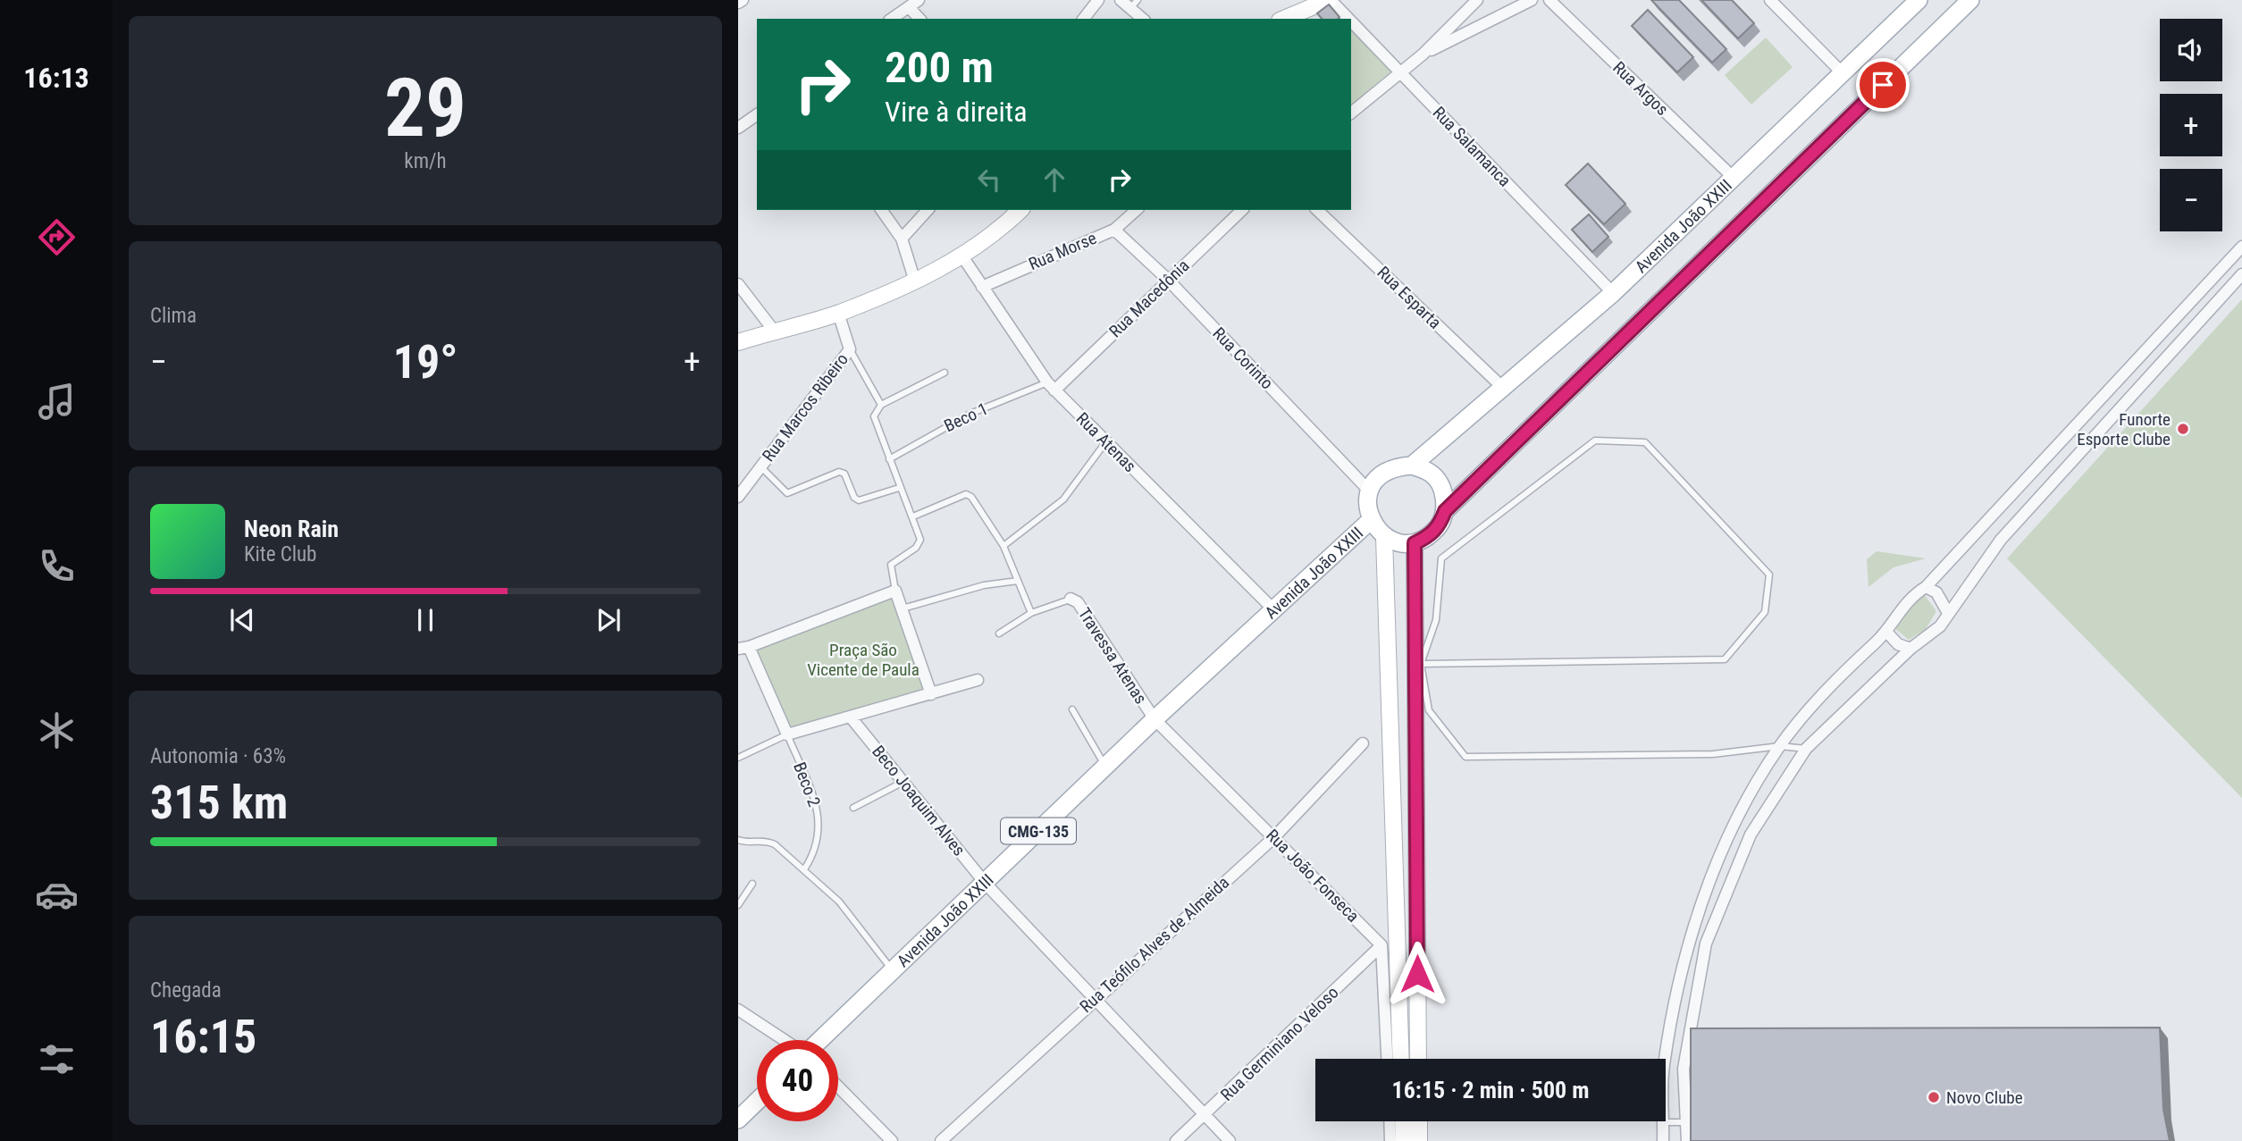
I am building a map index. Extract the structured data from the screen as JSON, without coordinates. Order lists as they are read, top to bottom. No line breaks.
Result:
{"streets":{"main road":["Avenida João XXIII","CMG-135"],"street":["Rua Argos","Rua Salamanca","Rua Morse","Rua Esparta","Rua Macedônia","Rua Corinto","Rua Marcos Ribeiro","Rua Atenas","Travessa Atenas","Beco Joaquim Alves","Rua João Fonseca","Rua Teófilo Alves de Almeida","Rua Germiniano Veloso"],"lane":["Beco 1","Beco 2"]},"crossings":[["Rua Argos","Avenida João XXIII"],["Rua Salamanca","Avenida João XXIII"],["Avenida João XXIII","Rua Esparta"],["Avenida João XXIII","Rua Corinto"],["Avenida João XXIII","Rua Atenas"],["Avenida João XXIII","Travessa Atenas"],["Avenida João XXIII","Beco Joaquim Alves"],["Avenida João XXIII","Rua João Fonseca"],["Rua Morse","Rua Corinto"],["Rua Morse","Rua Atenas"],["Rua Macedônia","Rua Corinto"],["Rua Macedônia","Beco 1"],["Rua Macedônia","Rua Atenas"],["Beco 1","Rua Atenas"],["Travessa Atenas","Rua João Fonseca"],["Beco Joaquim Alves","Rua Teófilo Alves de Almeida"],["Beco Joaquim Alves","Rua Germiniano Veloso"],["Rua João Fonseca","Rua Teófilo Alves de Almeida"],["Rua João Fonseca","Rua Germiniano Veloso"]],"parks":["Praça São Vicente de Paula"],"places":["Funorte Esporte Clube","Novo Clube"],"page":{"tabs":"16:13","tile":[["29","km/h"],"Clima",["Autonomia · 63%","315 km"],["Chegada","16:15"]],"map_buttons":["+","−"],"turn":["200 m","Vire à direita"],"heat":["−","19°","+"],"song":["Neon Rain","Kite Club"],"limit":"40","trip":"16:15 · 2 min · 500 m"}}
